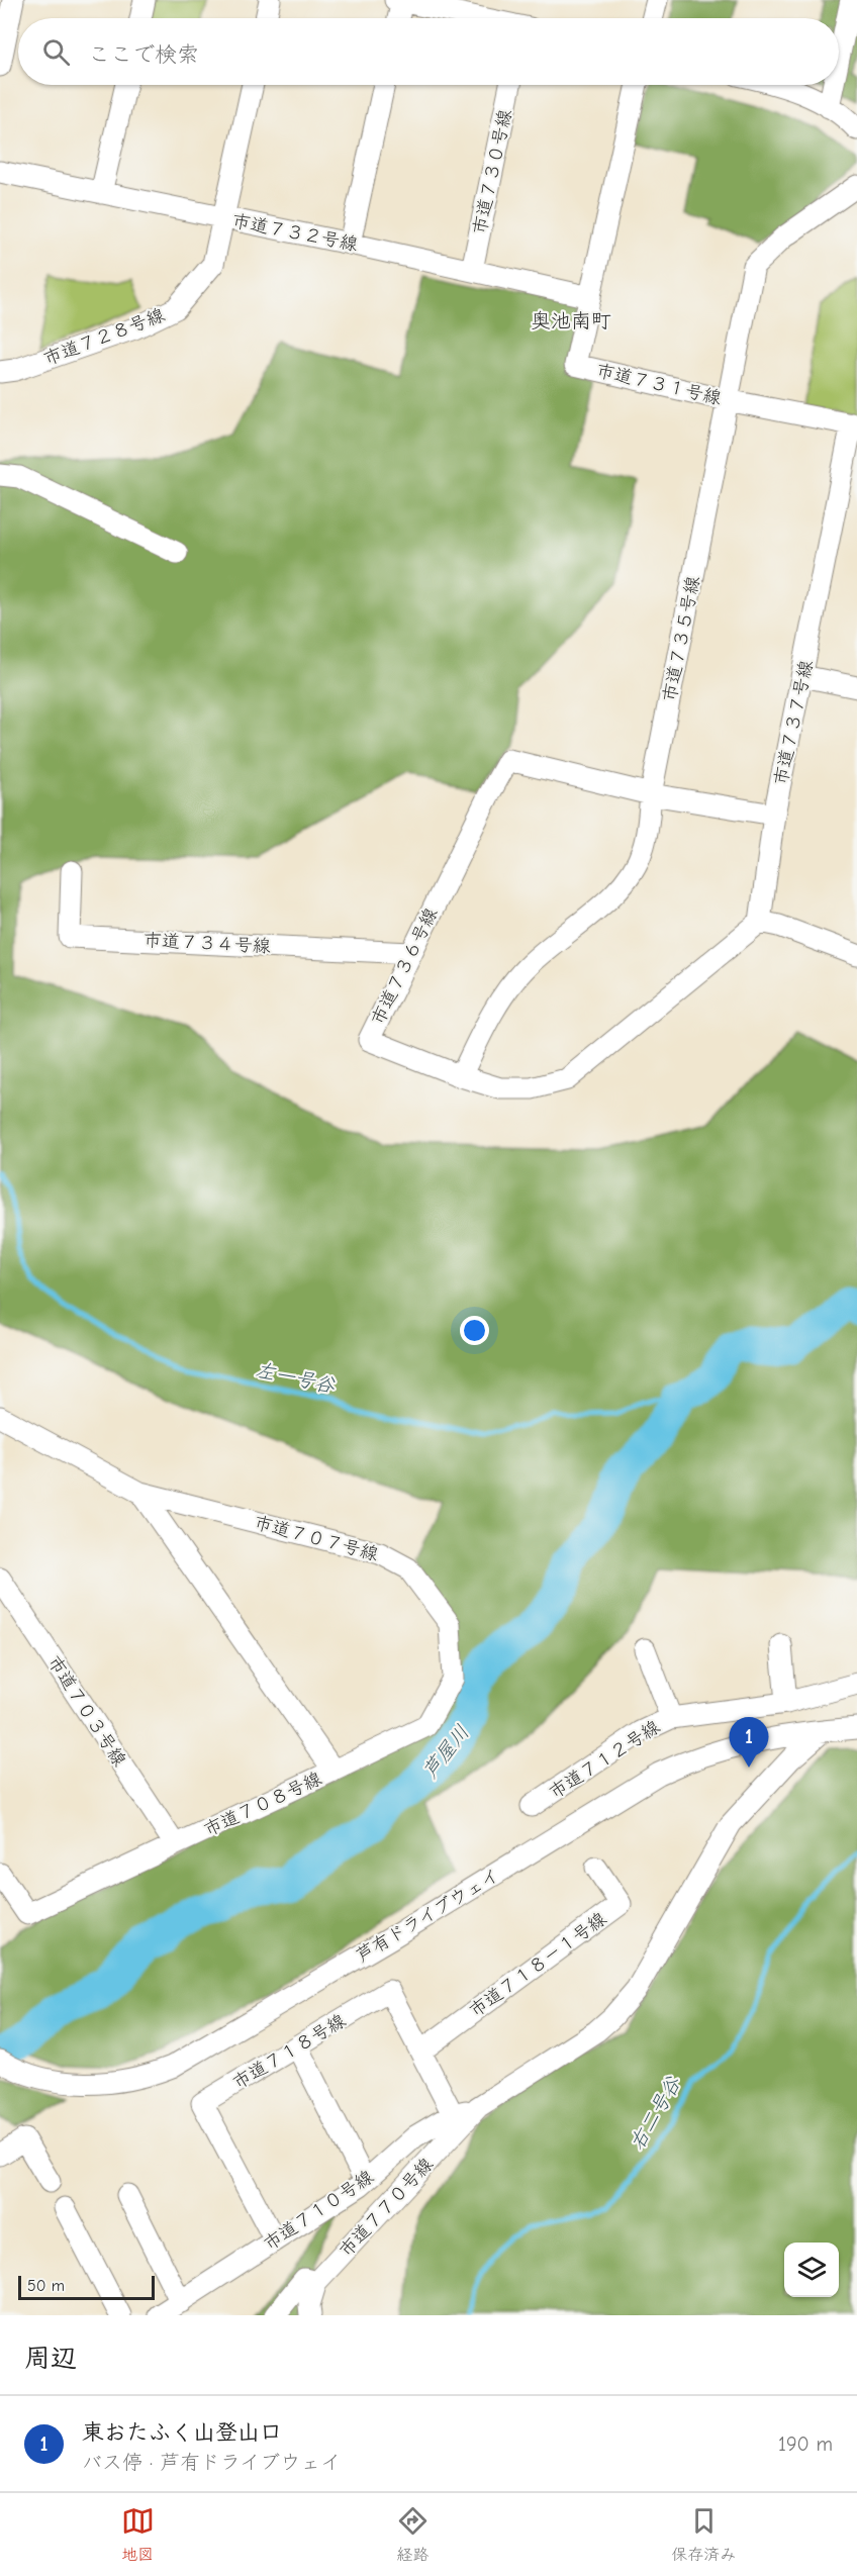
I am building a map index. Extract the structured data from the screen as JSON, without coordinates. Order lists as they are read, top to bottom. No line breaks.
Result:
{"streets":{"street":["市道７３０号線","市道７３２号線","市道７２８号線","市道７３１号線","市道７３５号線","市道７３７号線","市道７３４号線","市道７３６号線","市道７０７号線","市道７０３号線","市道７１２号線","市道７０８号線","芦有ドライブウェイ","市道７１８－１号線","市道７１８号線","市道７７０号線","市道７１０号線"]},"crossings":[["市道７３０号線","市道７３２号線"],["市道７３２号線","市道７２８号線"],["市道７３２号線","市道７３１号線"],["市道７３１号線","市道７３５号線"],["市道７３１号線","市道７３７号線"],["市道７３５号線","市道７３６号線"],["市道７３７号線","市道７３６号線"],["市道７３４号線","市道７３６号線"],["市道７０７号線","市道７０８号線"],["市道７０３号線","市道７０８号線"],["市道７１８－１号線","市道７１８号線"],["市道７１８号線","市道７１０号線"],["市道７７０号線","市道７１０号線"]],"districts":["奥池南町"],"water":["左一号谷","芦屋川","右二号谷"],"scale_bar":"50 m","page":{"search":"ここで検索","pins":"1","scale":"50 m","heading":"周辺","list":[{"mark":"1","name":"東おたふく山登山口","note":"バス停 · 芦有ドライブウェイ","value":"190 m"}],"nav":["地図","経路","保存済み"]}}
